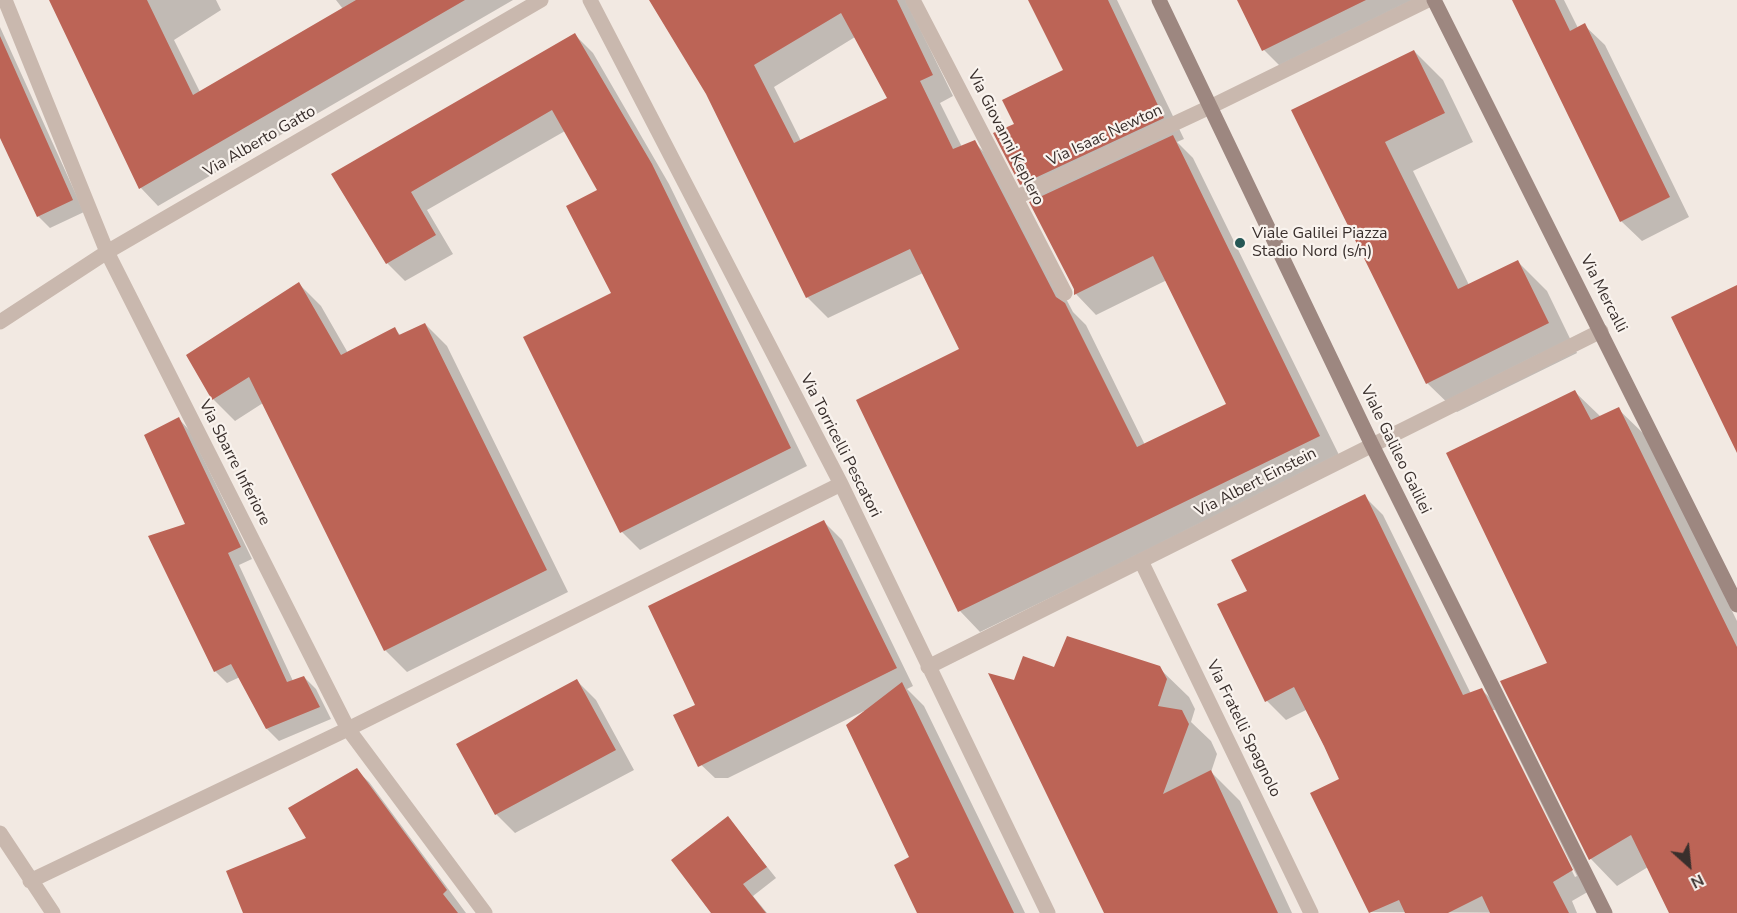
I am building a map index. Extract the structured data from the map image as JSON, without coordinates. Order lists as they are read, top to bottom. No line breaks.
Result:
{"streets":{"street":["Via Isaac Newton","Via Giovanni Keplero","Via Alberto Gatto","Via Mercalli","Via Torricelli Pescatori","Viale Galileo Galilei","Via Sbarre Inferiore","Via Albert Einstein","Via Fratelli Spagnolo"]},"crossings":[["Via Isaac Newton","Via Giovanni Keplero"],["Via Isaac Newton","Viale Galileo Galilei"],["Via Alberto Gatto","Via Sbarre Inferiore"],["Via Mercalli","Via Albert Einstein"],["Via Torricelli Pescatori","Via Albert Einstein"],["Viale Galileo Galilei","Via Albert Einstein"],["Via Albert Einstein","Via Fratelli Spagnolo"]],"places":["Viale Galilei Piazza Stadio Nord (s/n)"],"north":"bottom right"}
